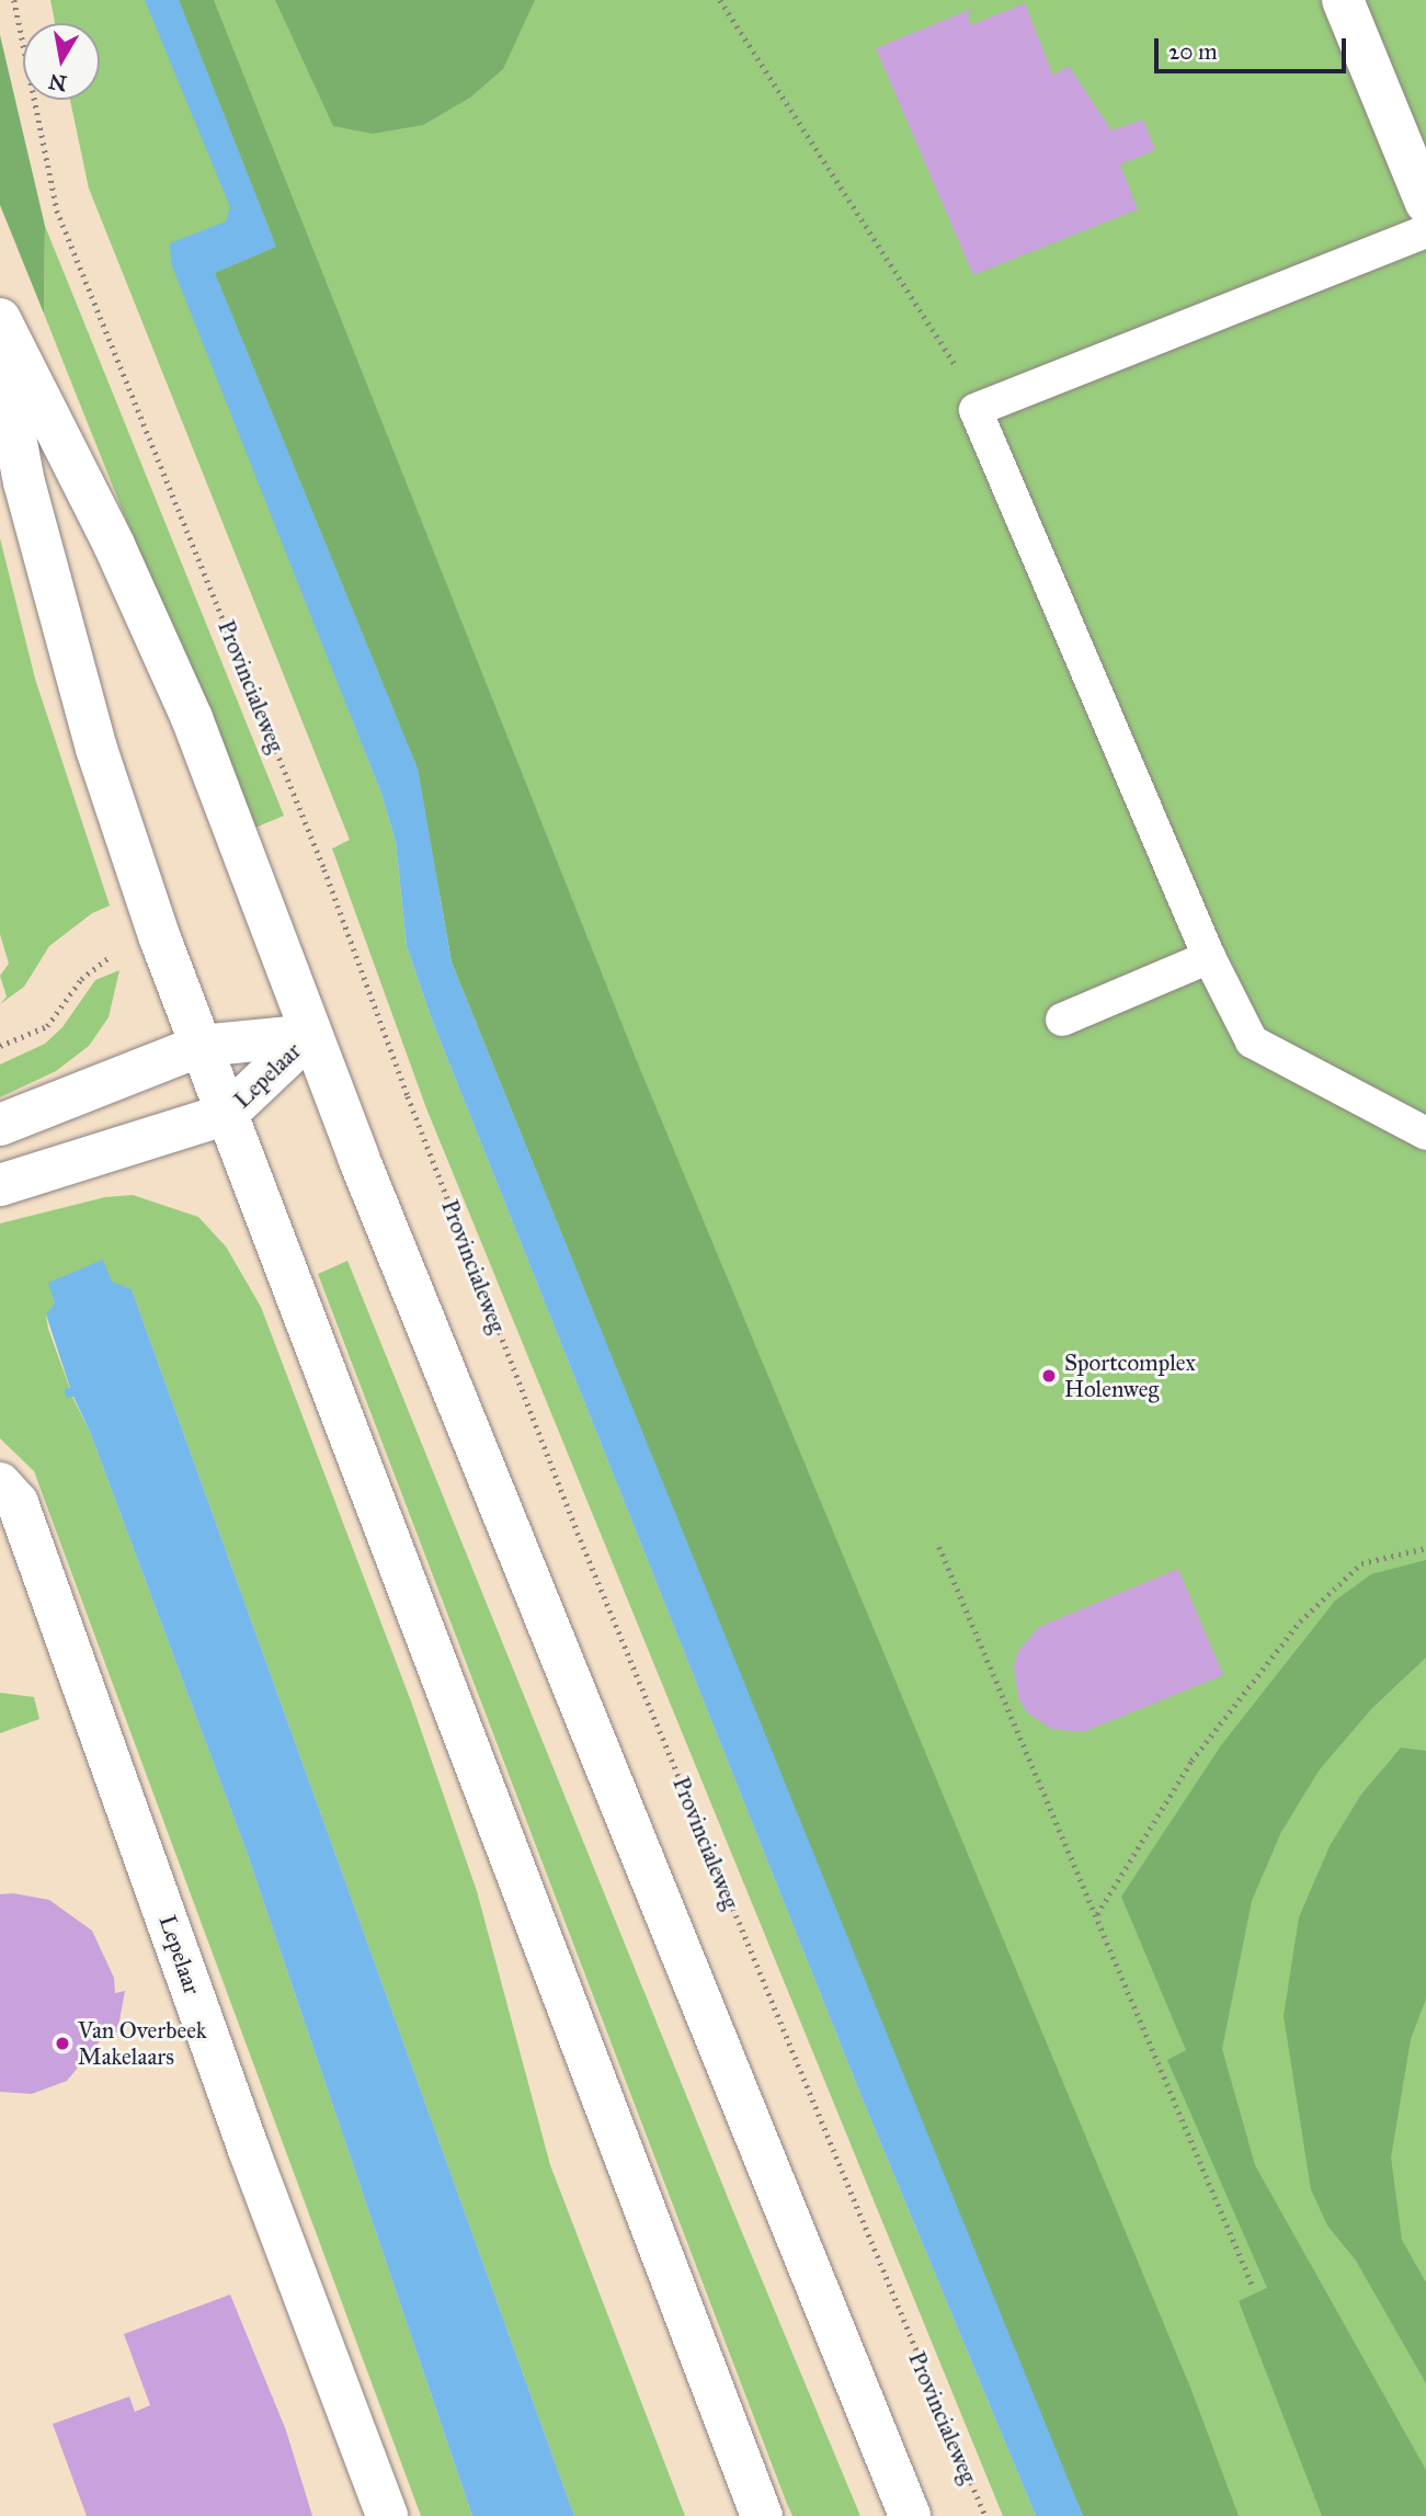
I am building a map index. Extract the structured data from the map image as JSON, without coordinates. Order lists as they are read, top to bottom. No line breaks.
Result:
{"streets":{"main road":["Lepelaar"],"path":["Provincialeweg"]},"places":["Sportcomplex Holenweg","Van Overbeek Makelaars"],"scale_bar":"20 m","north":"bottom"}
